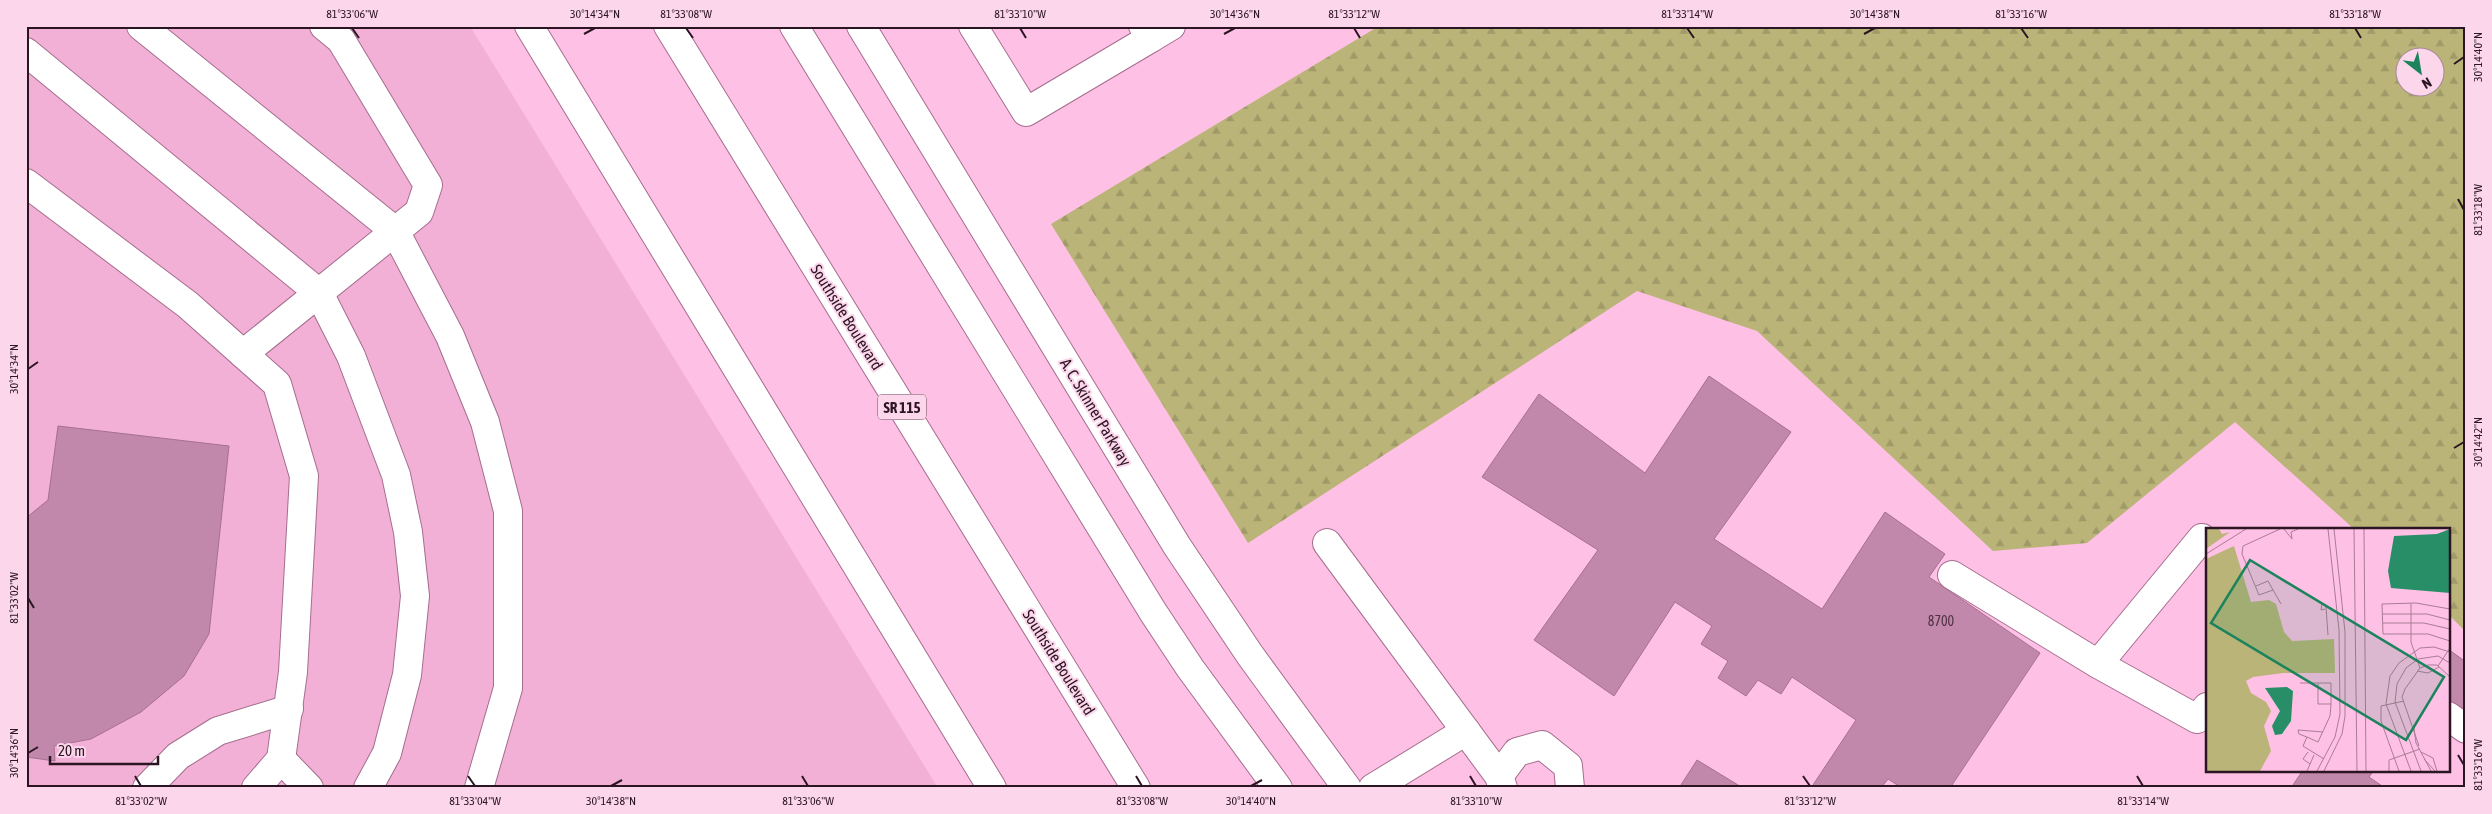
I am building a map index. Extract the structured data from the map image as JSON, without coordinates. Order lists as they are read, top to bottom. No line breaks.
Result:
{"streets":{"main road":["Southside Boulevard","SR 115","A. C. Skinner Parkway"]},"house_numbers":["8700"],"scale_bar":"20 m","north":"bottom right","coordinates":["81°33'06\"W","30°14'34\"N","81°33'08\"W","81°33'10\"W","30°14'36\"N","81°33'12\"W","81°33'14\"W","30°14'38\"N","81°33'16\"W","81°33'18\"W","30°14'40\"N","30°14'42\"N","81°33'02\"W","81°33'04\"W"]}
